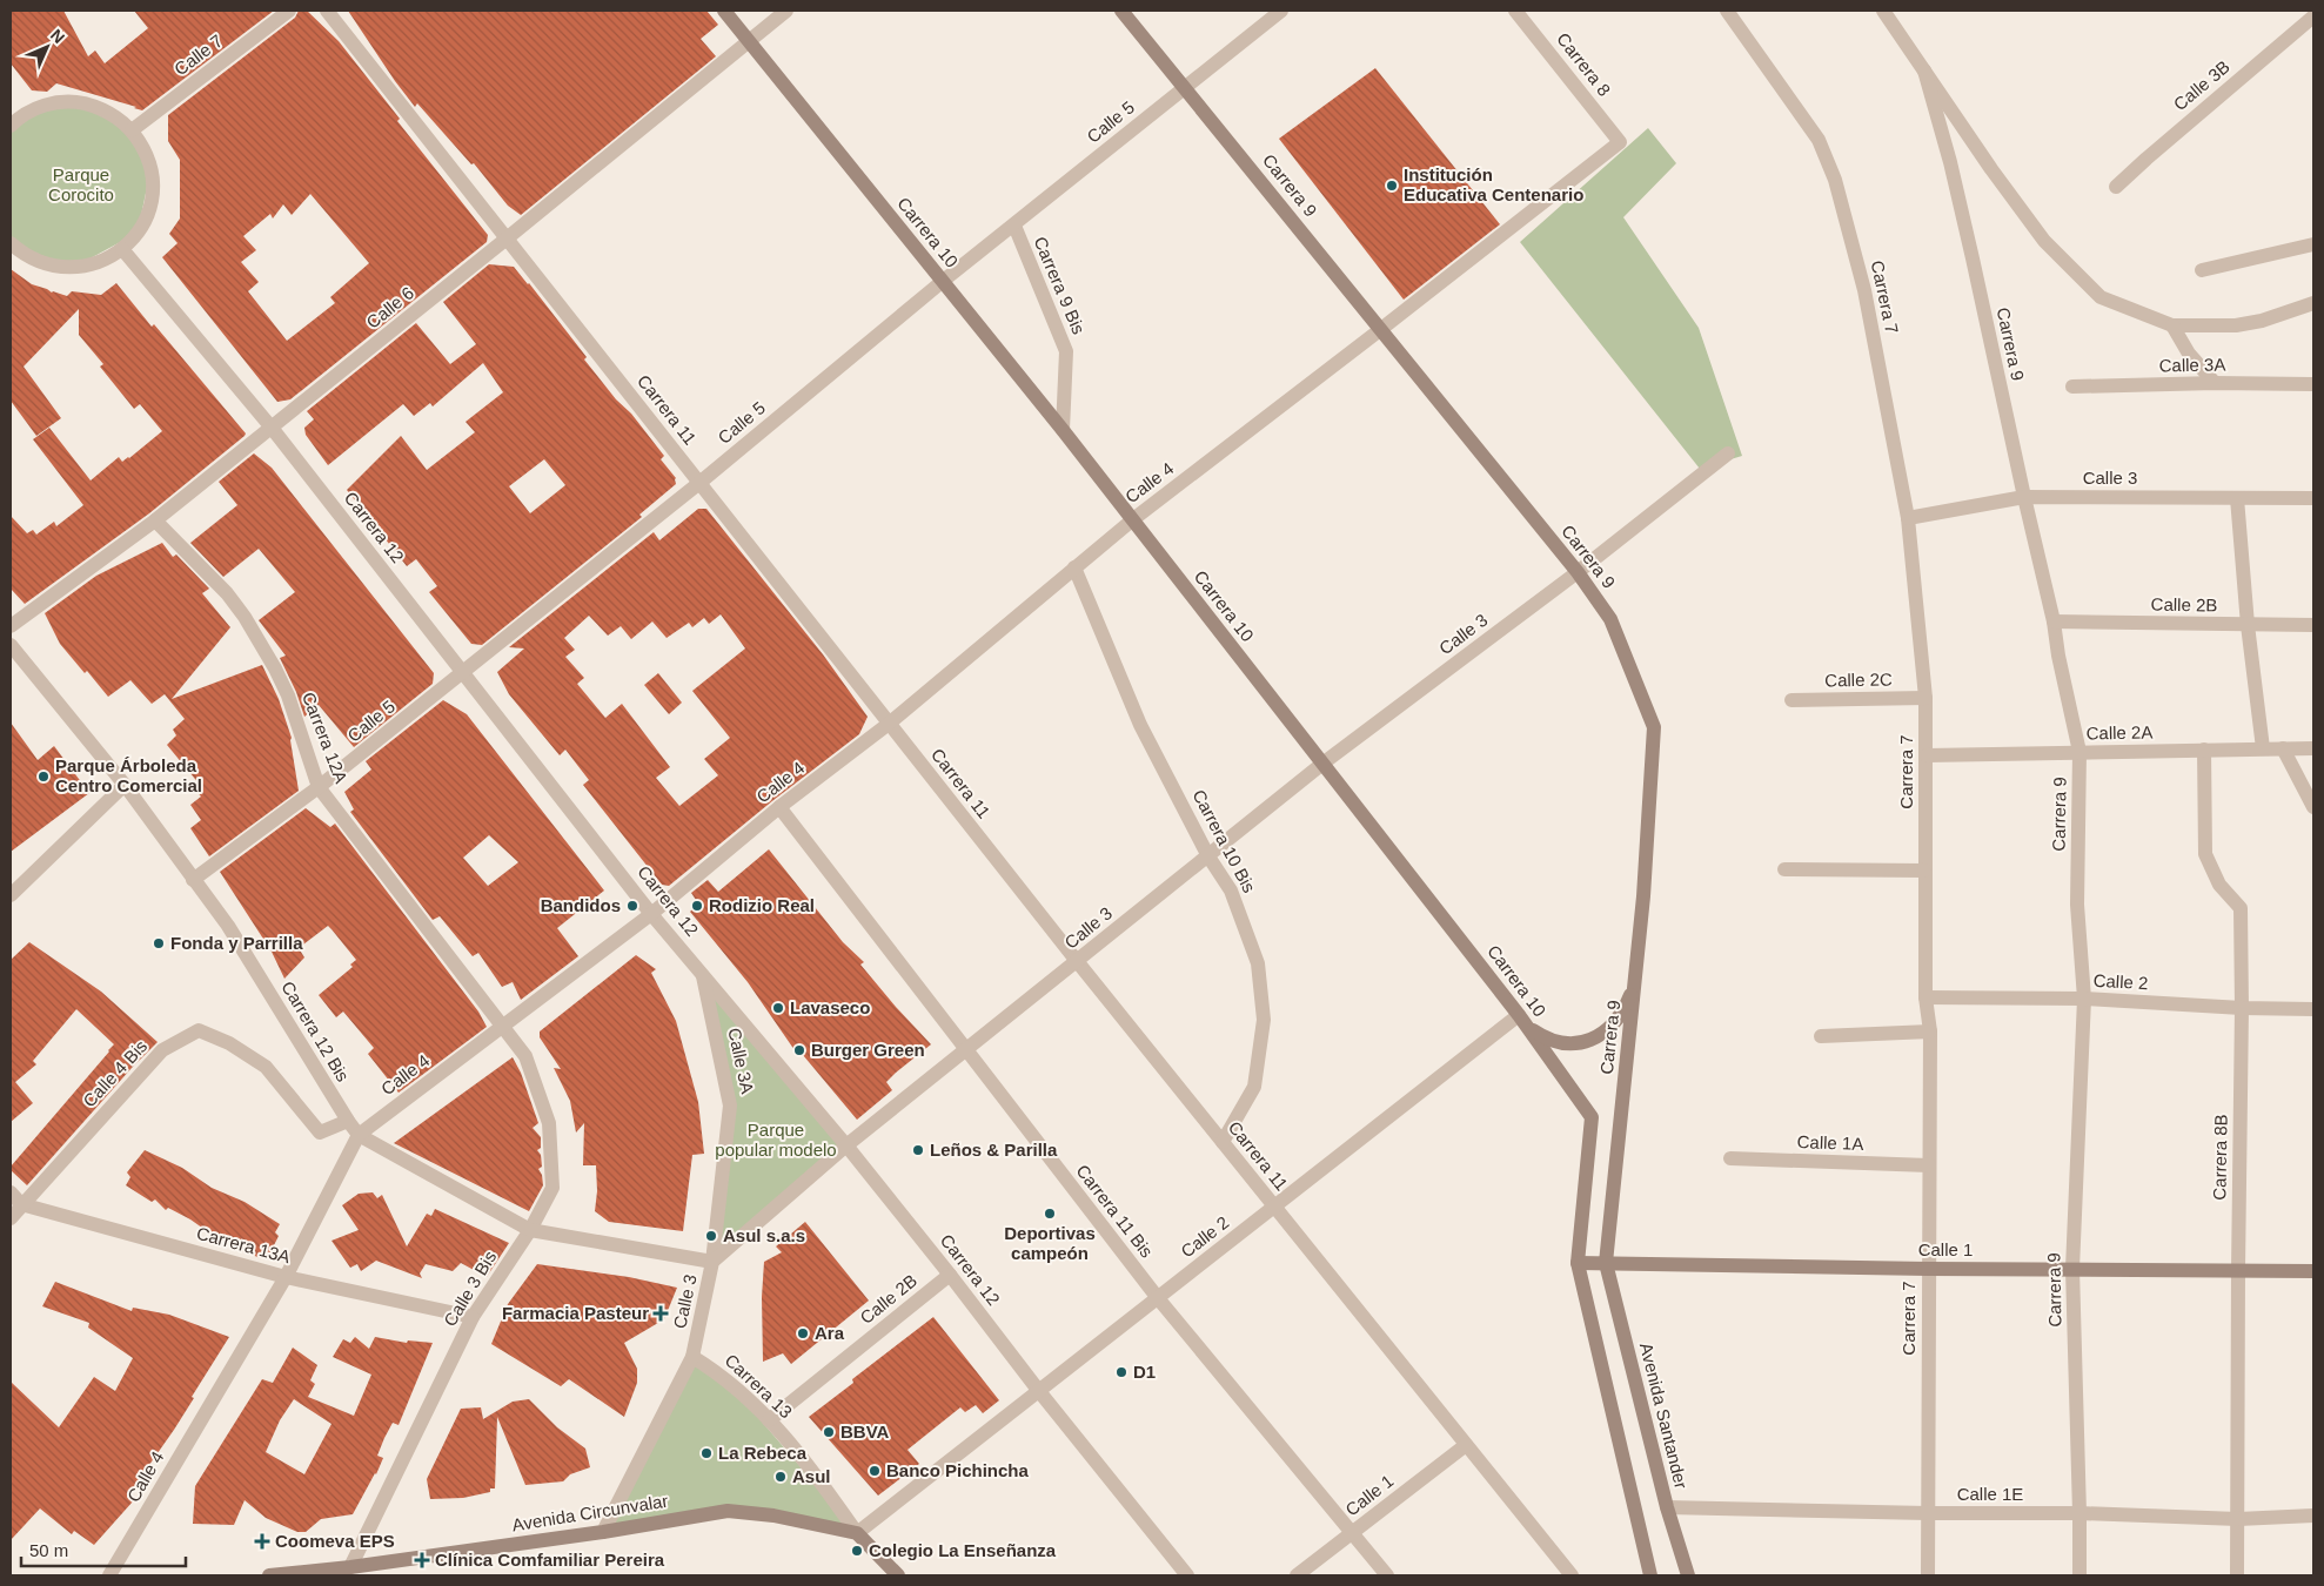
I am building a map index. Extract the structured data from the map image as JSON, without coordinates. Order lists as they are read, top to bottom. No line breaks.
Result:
{"streets":{"main road":["Carrera 9","Carrera 10","Calle 1","Avenida Santander","Avenida Circunvalar"],"street":["Calle 7","Carrera 8","Calle 3B","Calle 5","Carrera 9 Bis","Carrera 7","Calle 6","Calle 3A","Carrera 11","Calle 3","Calle 4","Carrera 12","Calle 2B","Calle 2C","Calle 2A","Carrera 12A","Carrera 10 Bis","Calle 2","Carrera 12 Bis","Calle 4 Bis","Calle 1A","Carrera 8B","Carrera 11 Bis","Carrera 13A","Calle 3 Bis","Carrera 13","Calle 1E"]},"crossings":[["Carrera 8","Calle 4"],["Calle 5","Carrera 9"],["Calle 5","Carrera 10"],["Calle 5","Carrera 9 Bis"],["Calle 5","Carrera 11"],["Calle 5","Carrera 12"],["Calle 5","Carrera 12A"],["Calle 5","Carrera 12 Bis"],["Carrera 9","Calle 3"],["Carrera 9","Calle 4"],["Carrera 9","Calle 2B"],["Carrera 9","Calle 2A"],["Carrera 9","Calle 2"],["Carrera 9","Calle 1"],["Carrera 9","Avenida Santander"],["Carrera 9","Calle 1E"],["Carrera 10","Carrera 9 Bis"],["Carrera 10","Calle 6"],["Carrera 10","Calle 3"],["Carrera 10","Calle 4"],["Carrera 10","Calle 2"],["Carrera 10","Calle 1"],["Carrera 7","Calle 3"],["Carrera 7","Calle 2C"],["Carrera 7","Calle 2A"],["Carrera 7","Calle 2"],["Carrera 7","Calle 1A"],["Carrera 7","Calle 1"],["Carrera 7","Calle 1E"],["Calle 6","Carrera 11"],["Calle 6","Carrera 12"],["Calle 6","Carrera 12A"],["Calle 3A","Calle 3"],["Calle 3A","Carrera 12"],["Calle 3A","Carrera 12 Bis"],["Carrera 11","Calle 3"],["Carrera 11","Calle 4"],["Carrera 11","Carrera 10 Bis"],["Carrera 11","Calle 2"],["Carrera 11","Calle 1"],["Calle 3","Carrera 12"],["Calle 3","Carrera 10 Bis"],["Calle 3","Carrera 12 Bis"],["Calle 3","Carrera 11 Bis"],["Calle 3","Carrera 13"],["Calle 3","Avenida Circunvalar"],["Calle 4","Carrera 12"],["Calle 4","Carrera 12A"],["Calle 4","Carrera 10 Bis"],["Calle 4","Carrera 12 Bis"],["Calle 4","Carrera 11 Bis"],["Calle 4","Carrera 13A"],["Calle 4","Calle 3 Bis"],["Carrera 12","Calle 2B"],["Carrera 12","Calle 2"],["Calle 2B","Carrera 13"],["Calle 2A","Carrera 8B"],["Carrera 12A","Calle 3 Bis"],["Calle 2","Carrera 8B"],["Calle 2","Carrera 11 Bis"],["Calle 2","Carrera 13"],["Calle 2","Avenida Circunvalar"],["Carrera 12 Bis","Calle 4 Bis"],["Carrera 12 Bis","Calle 3 Bis"],["Calle 4 Bis","Carrera 13A"],["Carrera 8B","Calle 1"],["Carrera 8B","Calle 1E"],["Carrera 11 Bis","Calle 1"],["Carrera 13A","Calle 3 Bis"],["Calle 1","Avenida Santander"],["Calle 3 Bis","Avenida Circunvalar"],["Carrera 13","Avenida Circunvalar"],["Avenida Santander","Calle 1E"]],"parks":["Parque Corocito","Parque popular modelo"],"places":{"other":["Institución Educativa Centenario","Parque Árboleda Centro Comercial","Bandidos","Rodizio Real","Fonda y Parrilla","Lavaseco","Burger Green","Leños & Parilla","Deportivas campeón","Asul s.a.s","Ara","D1","BBVA","La Rebeca","Banco Pichincha","Asul","Colegio La Enseñanza"],"health":["Farmacia Pasteur","Coomeva EPS","Clínica Comfamiliar Pereira"]},"scale_bar":"50 m","north":"top right"}
